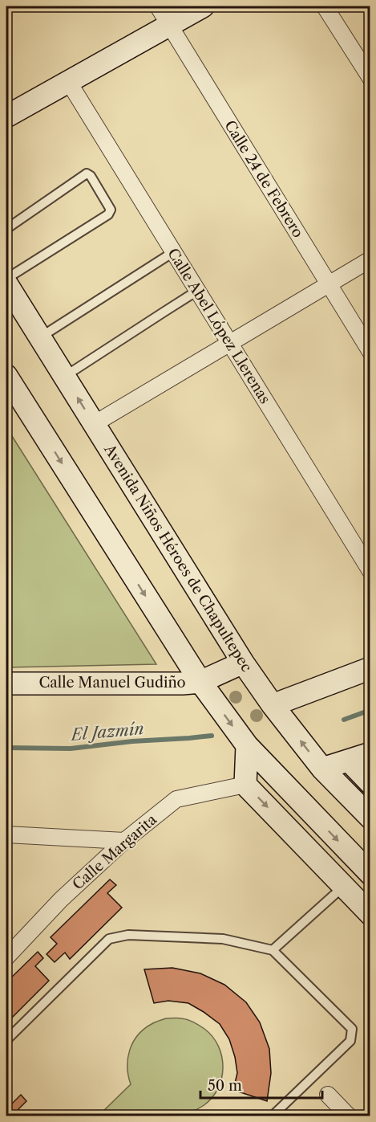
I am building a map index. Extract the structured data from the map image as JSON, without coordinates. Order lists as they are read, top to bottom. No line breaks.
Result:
{"streets":{"main road":["Avenida Niños Héroes de Chapultepec","Calle Manuel Gudiño"],"street":["Calle 24 de Febrero","Calle Abel López Llerenas","Calle Margarita"]},"crossings":[["Avenida Niños Héroes de Chapultepec","Calle Manuel Gudiño"]],"water":["El Jazmín"],"scale_bar":"50 m"}
